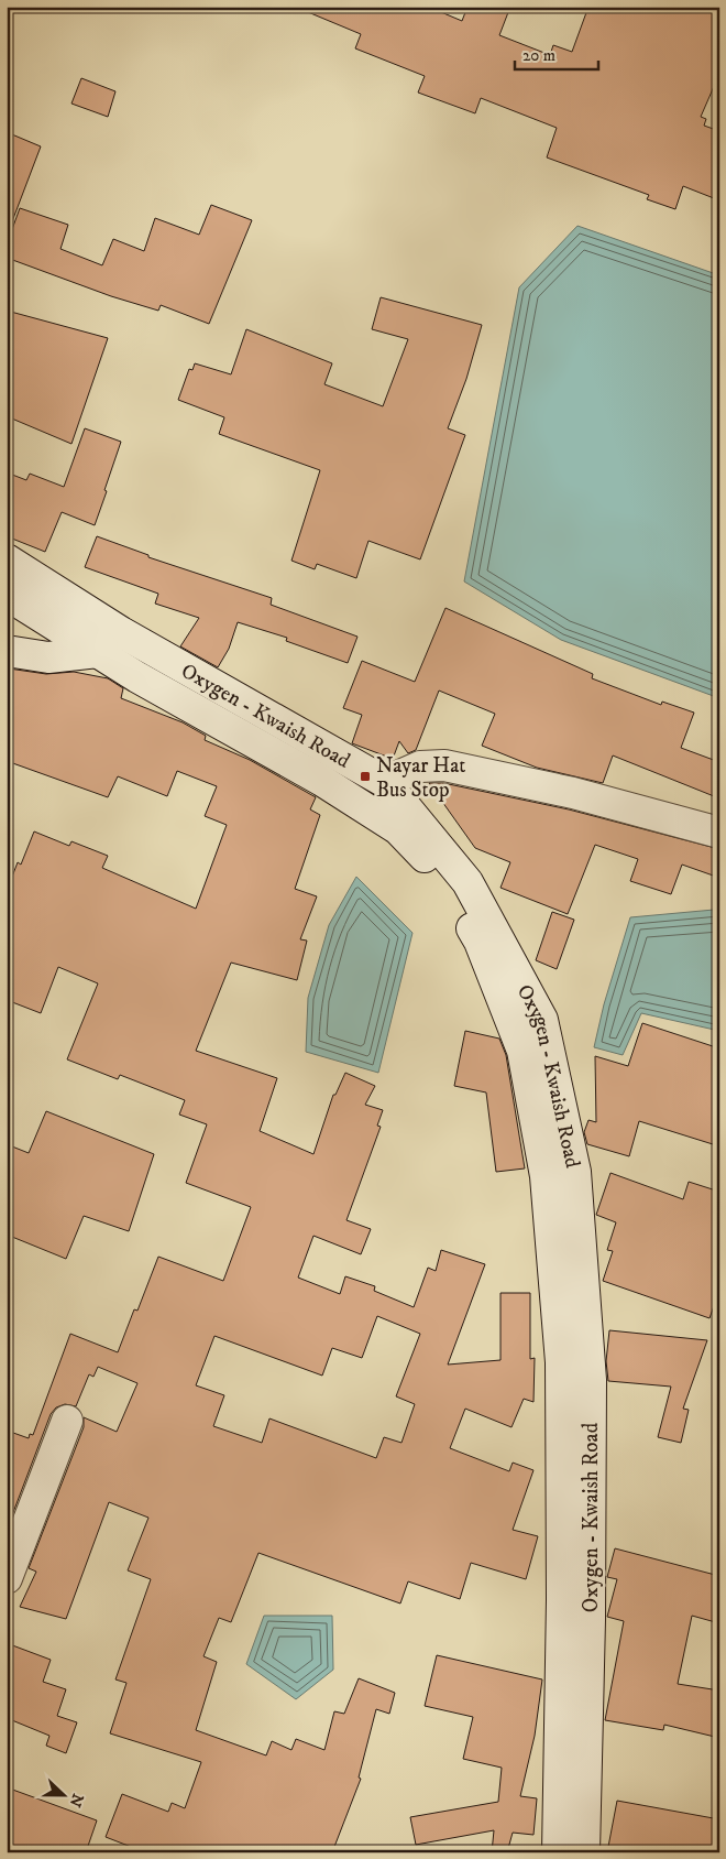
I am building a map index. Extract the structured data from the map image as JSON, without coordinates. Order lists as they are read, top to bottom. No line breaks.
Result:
{"streets":{"main road":["Oxygen - Kwaish Road"]},"places":{"transit":["Nayar Hat Bus Stop"]},"scale_bar":"20 m","north":"right"}
